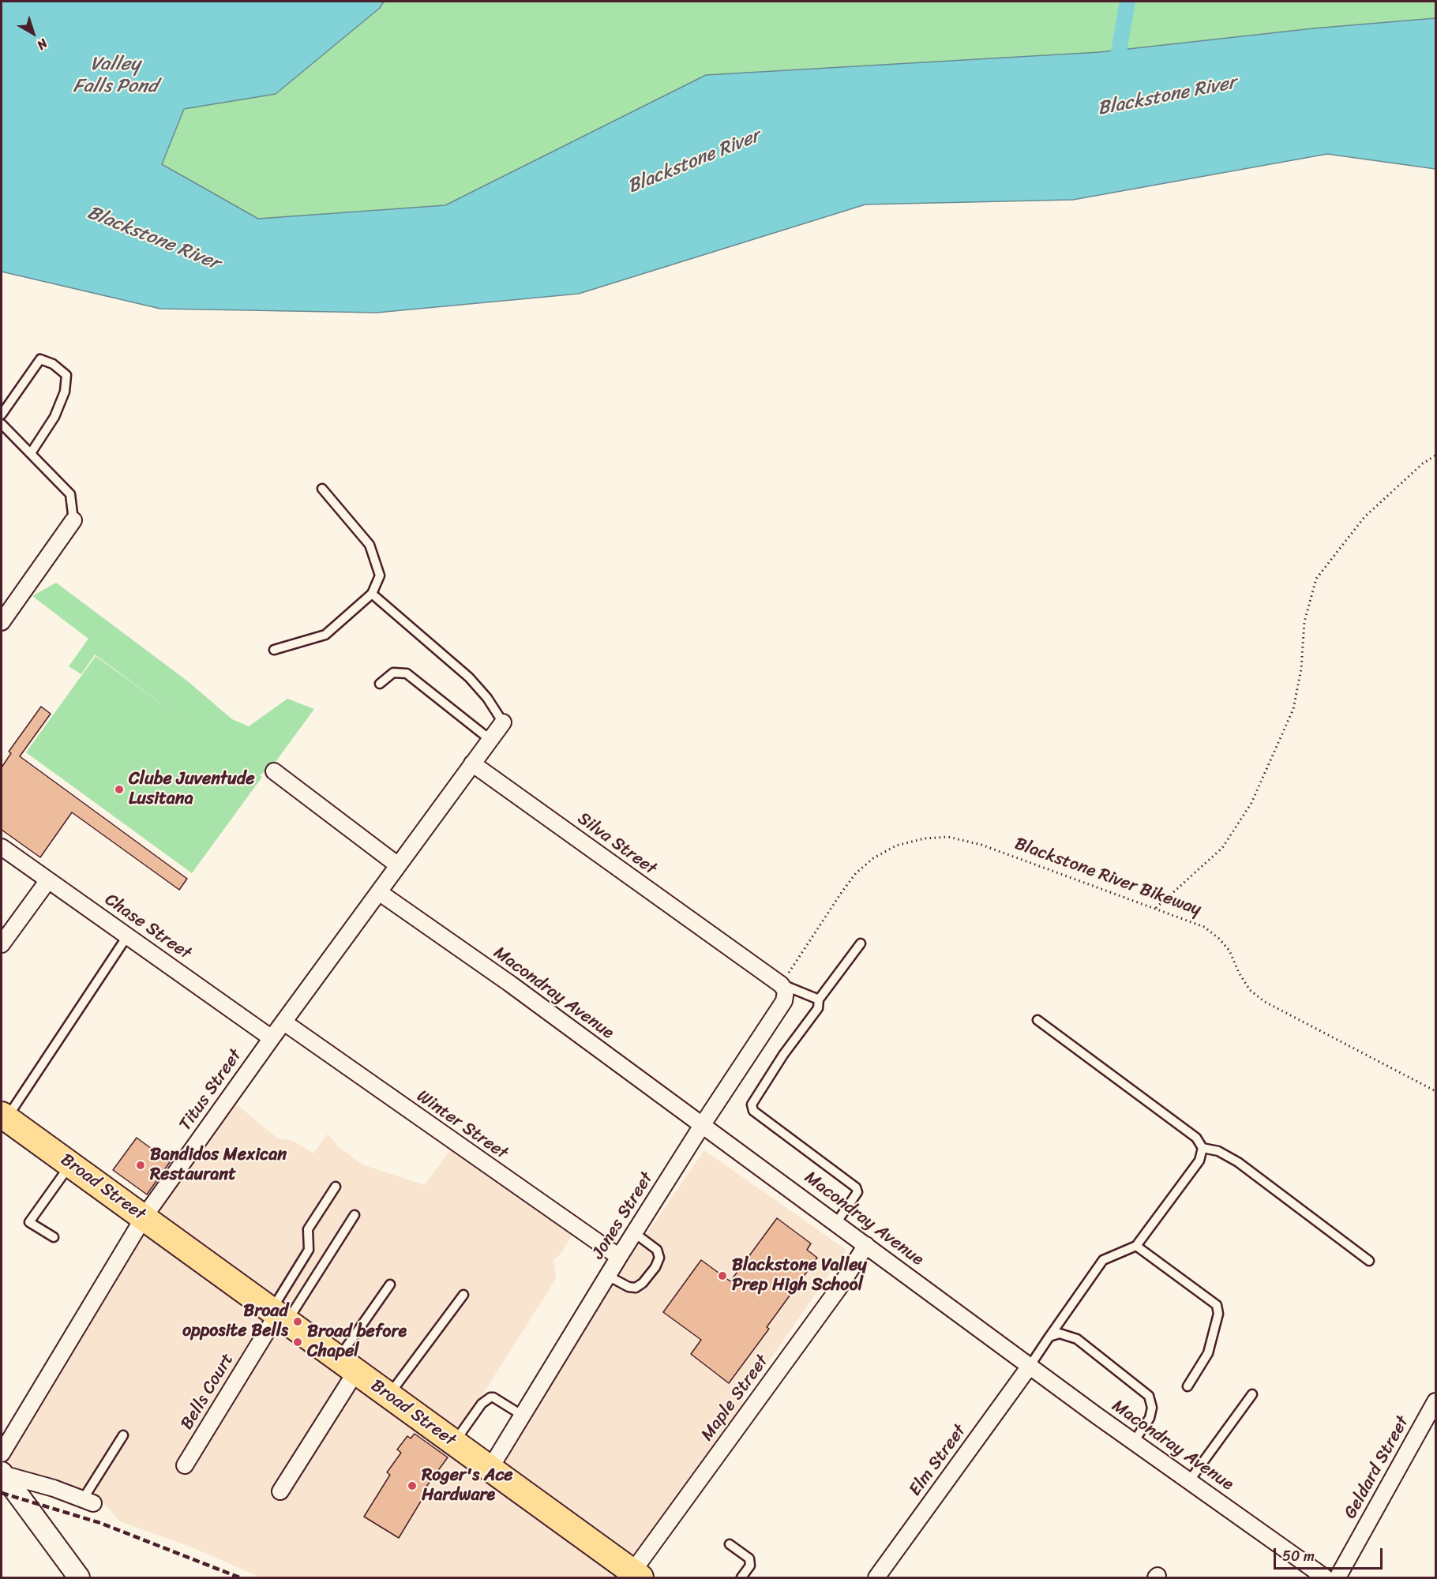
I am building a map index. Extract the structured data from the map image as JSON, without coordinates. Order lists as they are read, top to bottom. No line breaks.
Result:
{"streets":{"main road":["Broad Street"],"street":["Silva Street","Chase Street","Macondray Avenue","Titus Street","Winter Street","Jones Street","Bells Court","Maple Street","Elm Street","Geldard Street"],"path":["Blackstone River Bikeway"]},"crossings":[["Silva Street","Blackstone River Bikeway"],["Silva Street","Titus Street"],["Silva Street","Jones Street"],["Blackstone River Bikeway","Jones Street"],["Chase Street","Titus Street"],["Macondray Avenue","Titus Street"],["Macondray Avenue","Jones Street"],["Macondray Avenue","Maple Street"],["Macondray Avenue","Elm Street"],["Titus Street","Winter Street"],["Titus Street","Broad Street"],["Winter Street","Jones Street"],["Broad Street","Jones Street"],["Broad Street","Bells Court"],["Broad Street","Maple Street"]],"water":["Valley Falls Pond","Blackstone River"],"places":["Clube Juventude Lusitana","Bandidos Mexican Restaurant","Blackstone Valley Prep High School","Broad opposite Bells","Broad before Chapel","Roger's Ace Hardware"],"scale_bar":"50 m","north":"bottom right"}
